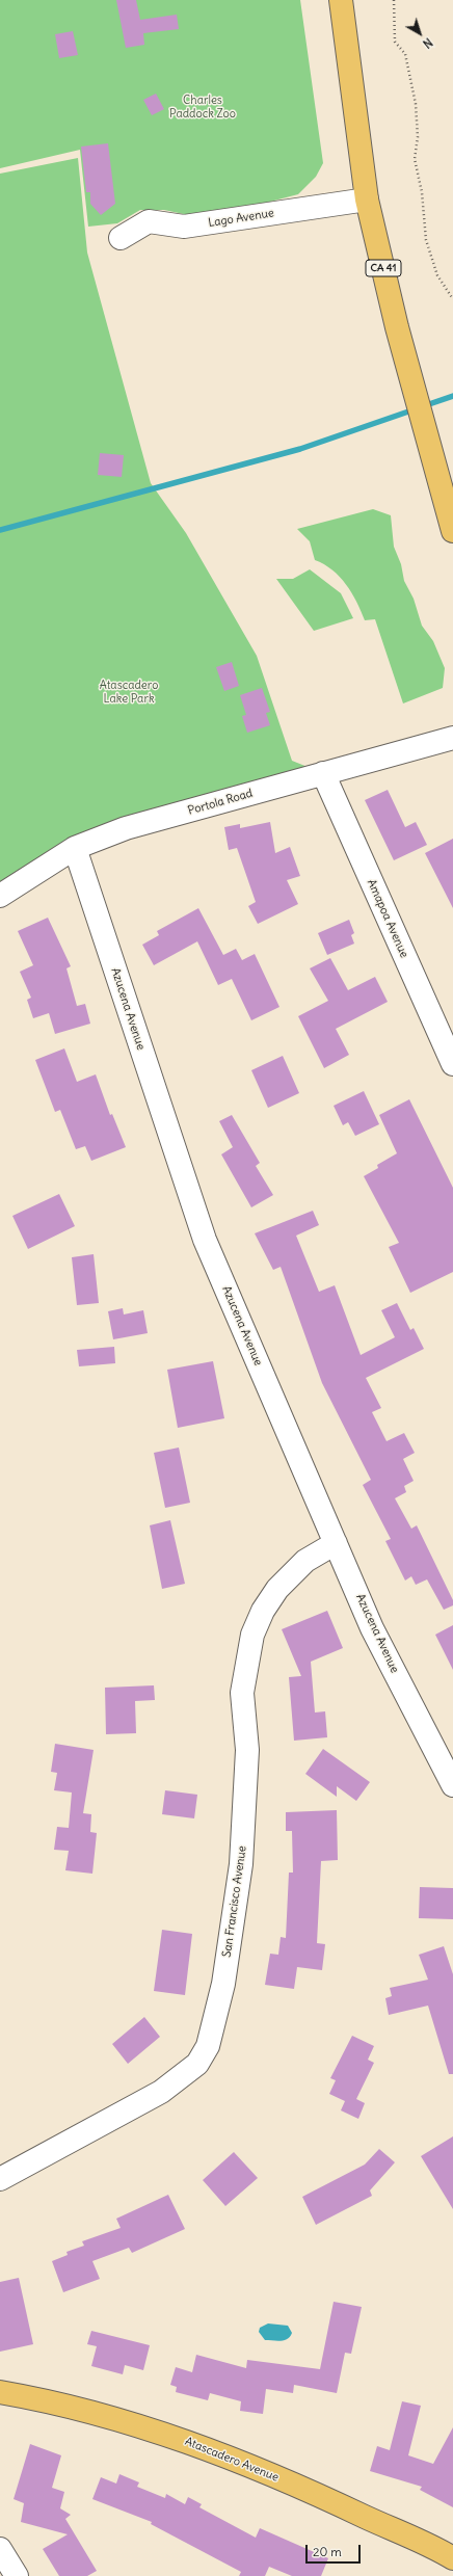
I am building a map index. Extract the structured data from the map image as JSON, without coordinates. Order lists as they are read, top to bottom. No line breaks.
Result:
{"streets":{"main road":["CA 41","Atascadero Avenue"],"street":["Lago Avenue","Portola Road","Amapoa Avenue","Azucena Avenue","San Francisco Avenue"]},"crossings":[["Lago Avenue","CA 41"],["Portola Road","Amapoa Avenue"],["Portola Road","Azucena Avenue"],["Azucena Avenue","San Francisco Avenue"]],"parks":["Charles Paddock Zoo","Atascadero Lake Park"],"scale_bar":"20 m","north":"bottom right"}
